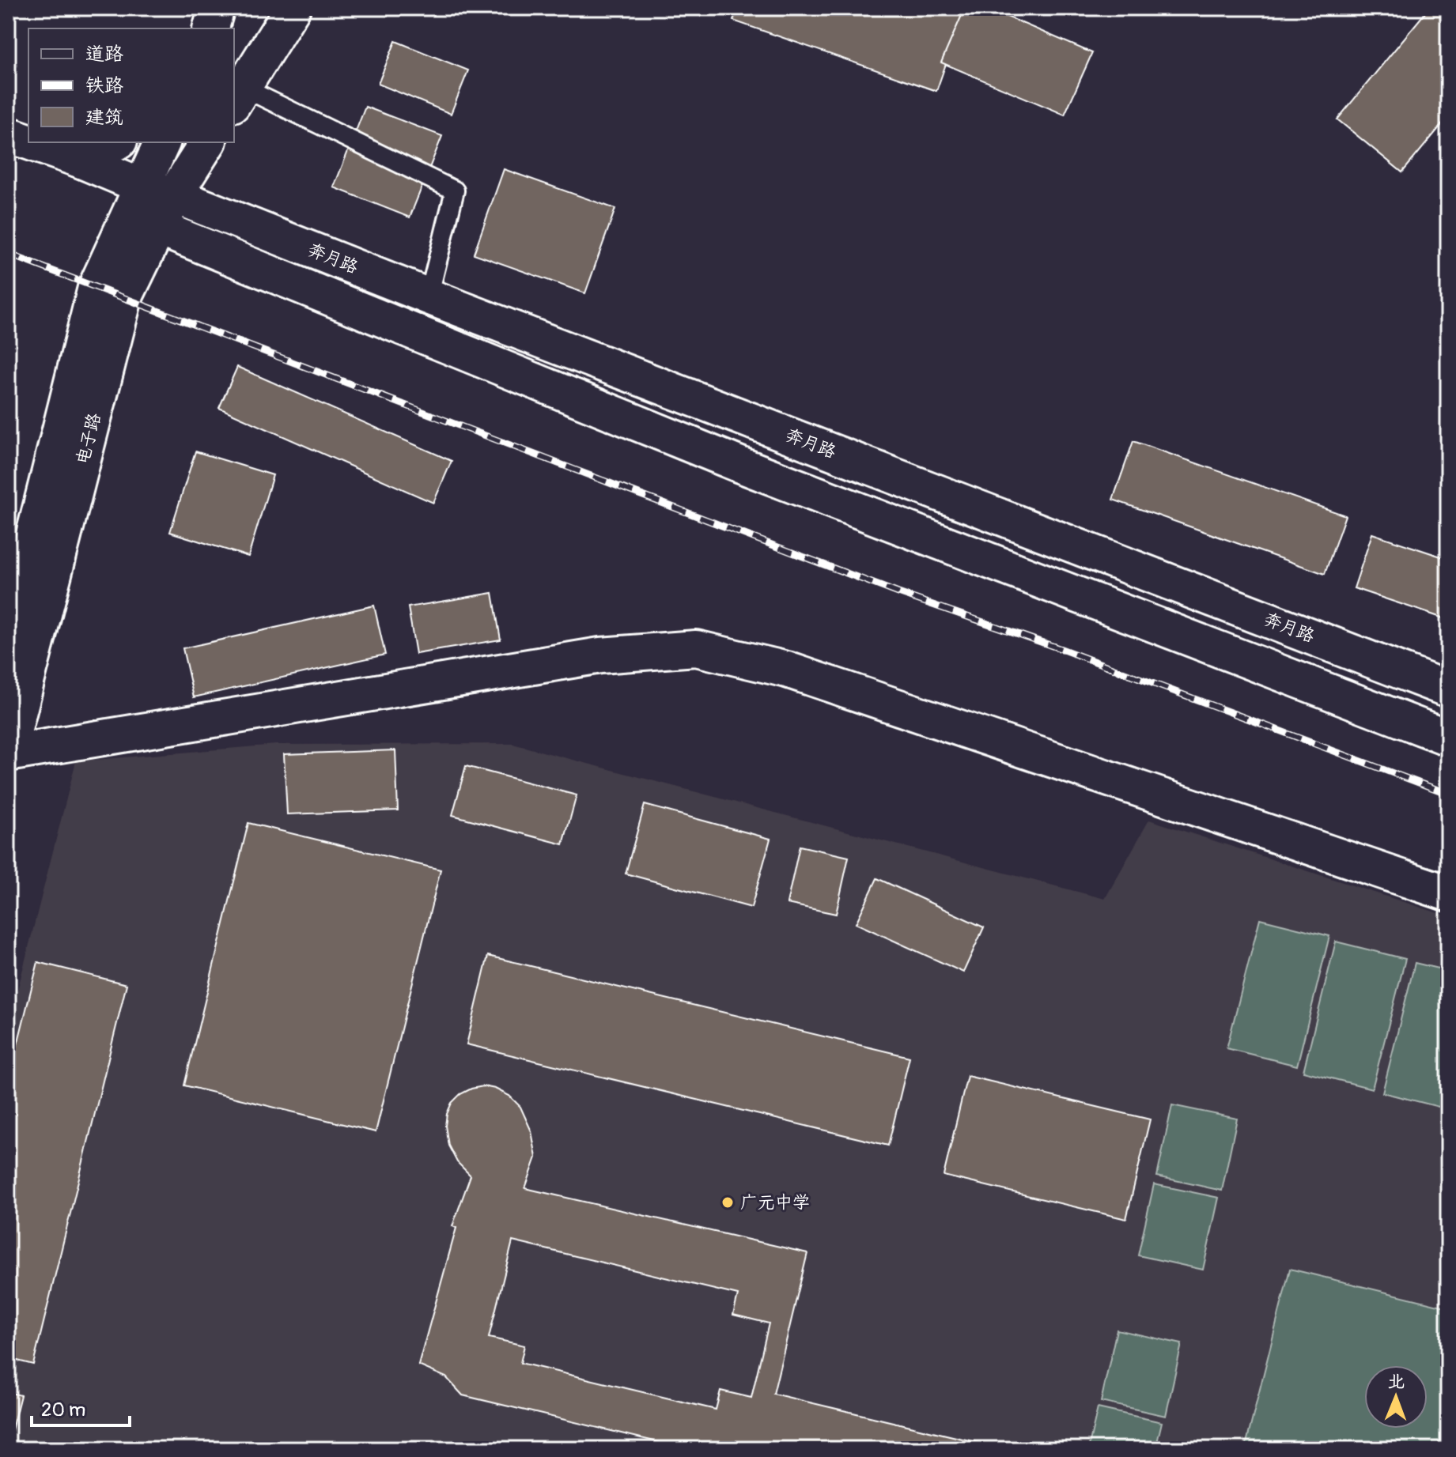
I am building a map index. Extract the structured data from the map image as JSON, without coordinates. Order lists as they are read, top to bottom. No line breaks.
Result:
{"streets":{"street":["奔月路","电子路"]},"crossings":[["奔月路","电子路"]],"places":["广元中学"],"legend":["道路","铁路","建筑"],"scale_bar":"20 m","north":"top"}
